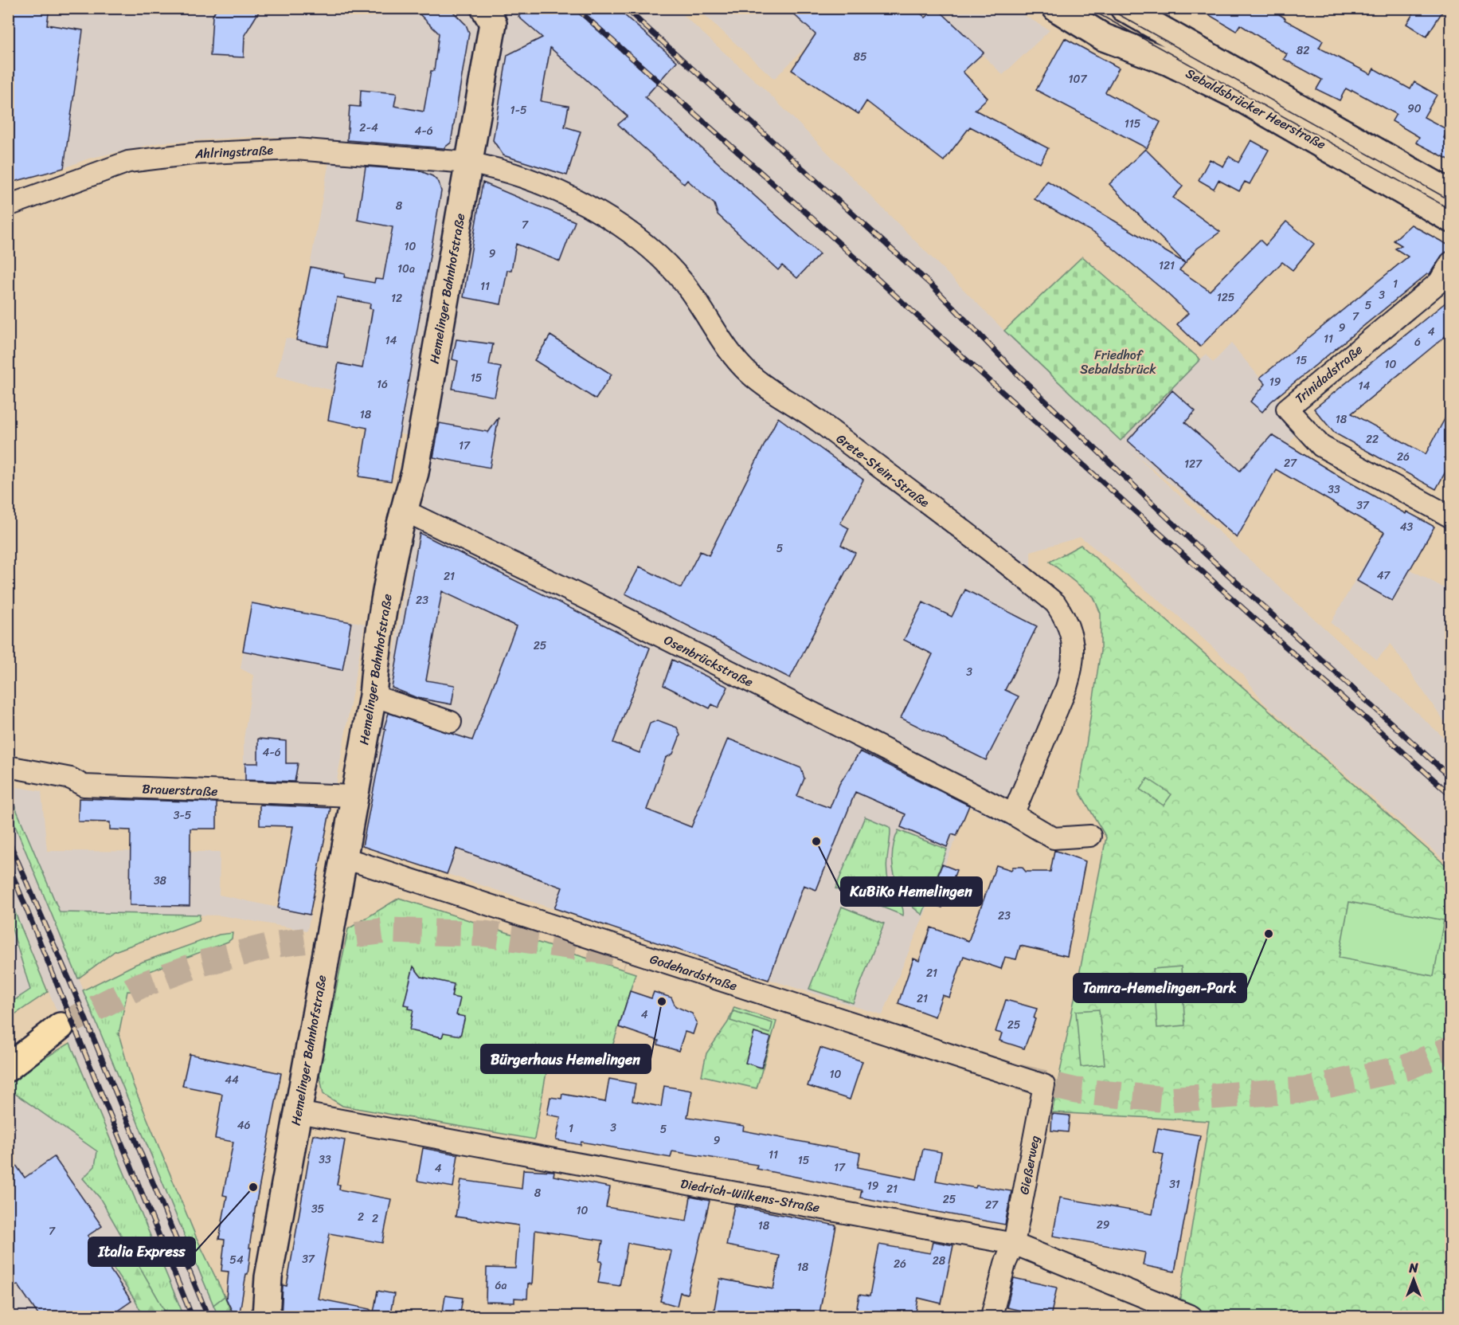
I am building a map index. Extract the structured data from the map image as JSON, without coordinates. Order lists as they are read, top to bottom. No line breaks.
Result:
{"streets":{"street":["Sebaldsbrücker Heerstraße","Ahlringstraße","Hemelinger Bahnhofstraße","Trinidadstraße","Grete-Stein-Straße","Osenbrückstraße","Brauerstraße","Godehardstraße","Gießerweg","Diedrich-Wilkens-Straße"]},"crossings":[["Ahlringstraße","Hemelinger Bahnhofstraße"],["Ahlringstraße","Grete-Stein-Straße"],["Hemelinger Bahnhofstraße","Grete-Stein-Straße"],["Hemelinger Bahnhofstraße","Osenbrückstraße"],["Hemelinger Bahnhofstraße","Brauerstraße"],["Hemelinger Bahnhofstraße","Godehardstraße"],["Hemelinger Bahnhofstraße","Diedrich-Wilkens-Straße"],["Grete-Stein-Straße","Osenbrückstraße"],["Godehardstraße","Gießerweg"],["Gießerweg","Diedrich-Wilkens-Straße"]],"parks":["Friedhof Sebaldsbrück"],"places":["KuBiKo Hemelingen","Tamra-Hemelingen-Park","Bürgerhaus Hemelingen","Italia Express"],"house_numbers":["82","85","107","90","1-5","115","2-4","4-6","8","7","10","9","121","10a","1","11","3","125","12","5","7","9","4","11","14","6","15","10","15","19","16","14","18","18","22","17","26","27","127","33","37","43","5","47","21","23","25","3","4-6","3-5","38","23","21","21","4","25","10","44","46","3","1","5","9","11","33","15","17","4","31","19","21","8","25","27","35","10","2","2","29","18","7","37","54","28","26","18","6a"],"north":"top"}
